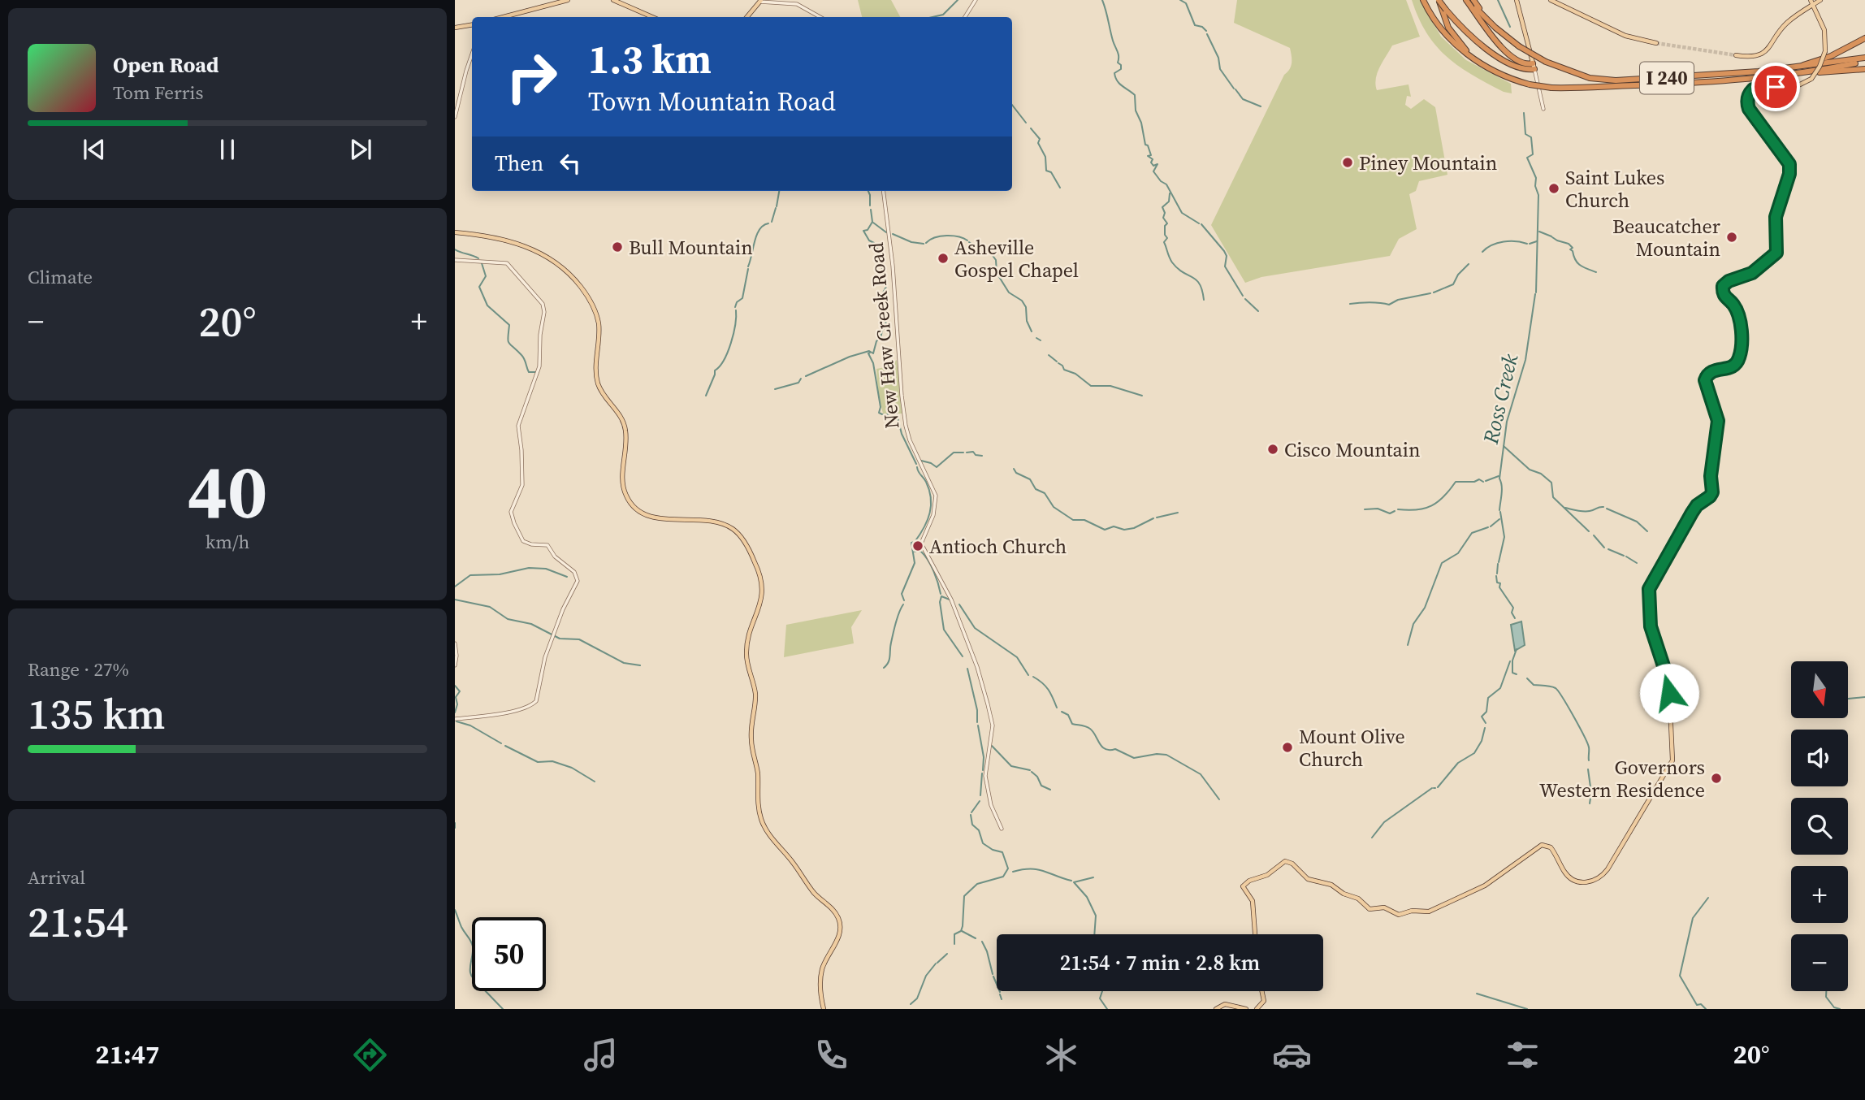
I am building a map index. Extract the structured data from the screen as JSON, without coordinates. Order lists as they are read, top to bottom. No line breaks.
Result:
{"streets":{"highway":["I 240"],"street":["New Haw Creek Road"]},"water":["Ross Creek"],"places":["Piney Mountain","Saint Lukes Church","Beaucatcher Mountain","Bull Mountain","Asheville Gospel Chapel","Cisco Mountain","Antioch Church","Mount Olive Church","Governors Western Residence"],"north":"bottom","page":{"turn":["1.3 km","Town Mountain Road"],"song":["Open Road","Tom Ferris"],"then":"Then","tile":["Climate",["40","km/h"],["Range · 27%","135 km"],["Arrival","21:54"]],"heat":["−","20°","+"],"map_buttons":["+","−"],"limit":"50","trip":"21:54 · 7 min · 2.8 km","tabs":["21:47","20°"]}}
